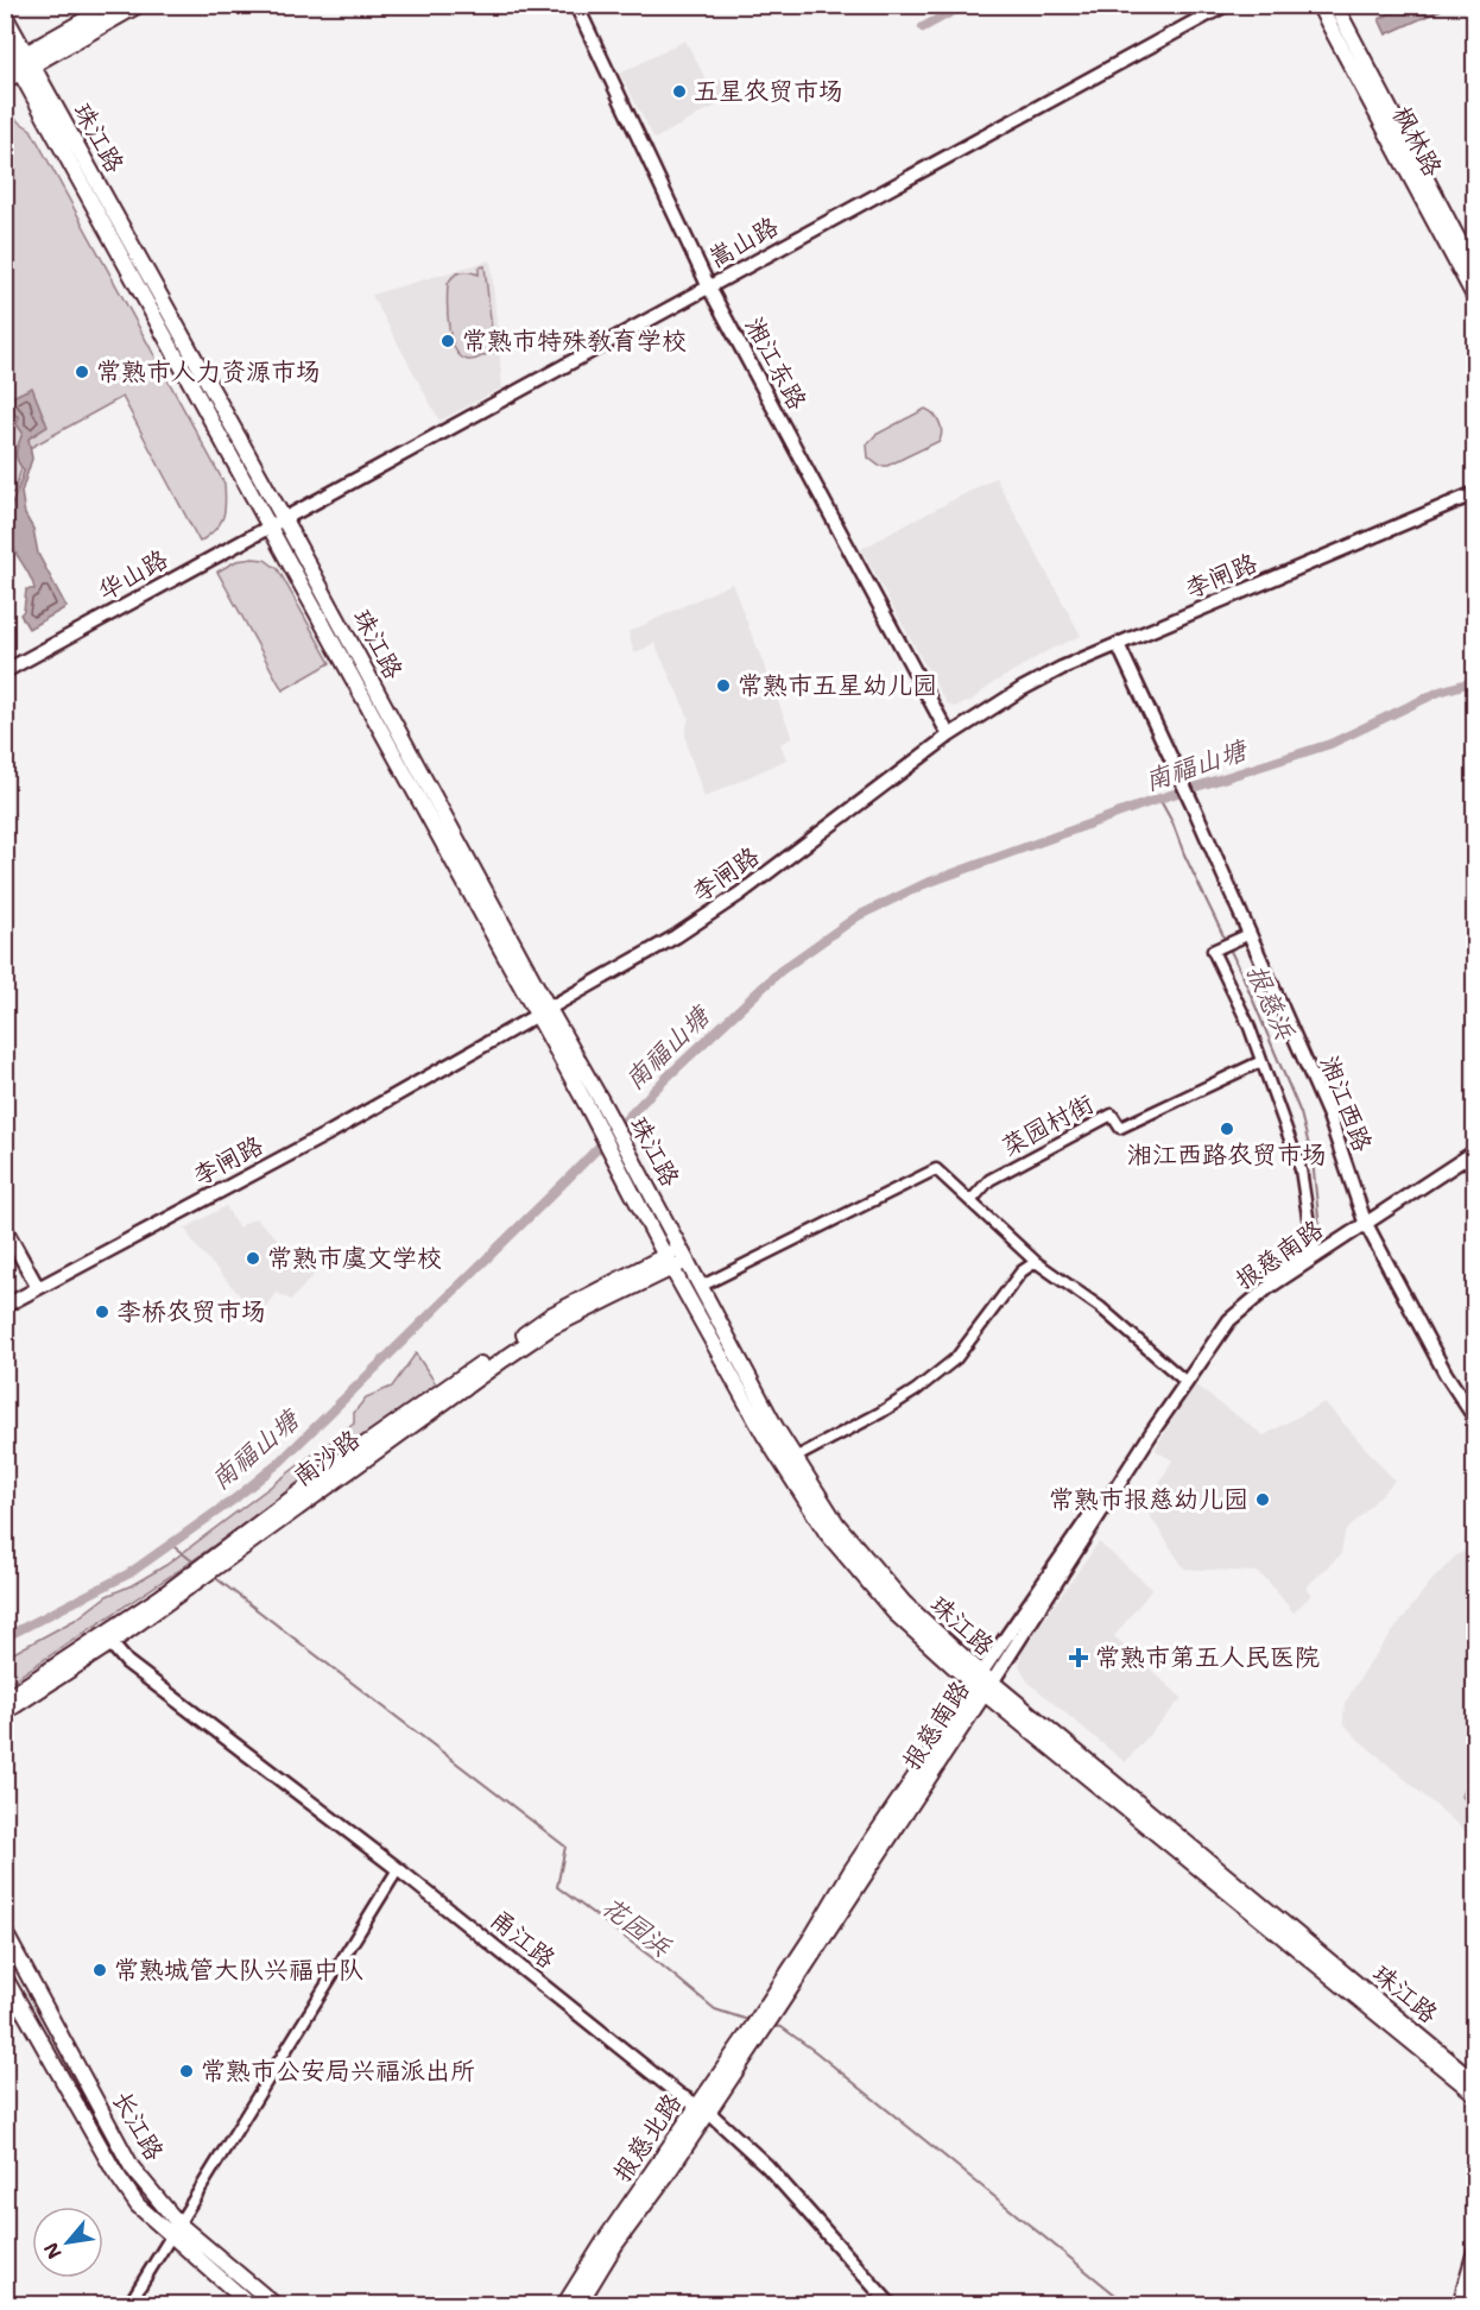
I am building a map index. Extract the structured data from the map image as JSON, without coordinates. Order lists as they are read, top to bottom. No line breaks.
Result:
{"streets":{"main road":["珠江路","枫林路","报慈南路","南沙路","长江路","报慈北路"],"street":["嵩山路","湘江东路","华山路","李闸路","湘江西路","菜园村街","甬江路"]},"crossings":[["珠江路","嵩山路"],["珠江路","华山路"],["珠江路","李闸路"],["珠江路","报慈南路"],["珠江路","南沙路"],["嵩山路","湘江东路"],["嵩山路","华山路"],["湘江东路","李闸路"],["李闸路","湘江西路"],["湘江西路","报慈南路"],["报慈南路","报慈北路"],["南沙路","甬江路"],["甬江路","报慈北路"]],"water":["南福山塘","报慈浜","花园浜"],"places":{"other":["五星农贸市场","常熟市特殊教育学校","常熟市人力资源市场","常熟市五星幼儿园","湘江西路农贸市场","常熟市虞文学校","李桥农贸市场","常熟市报慈幼儿园","常熟城管大队兴福中队","常熟市公安局兴福派出所"],"health":["常熟市第五人民医院"]},"north":"bottom left"}
